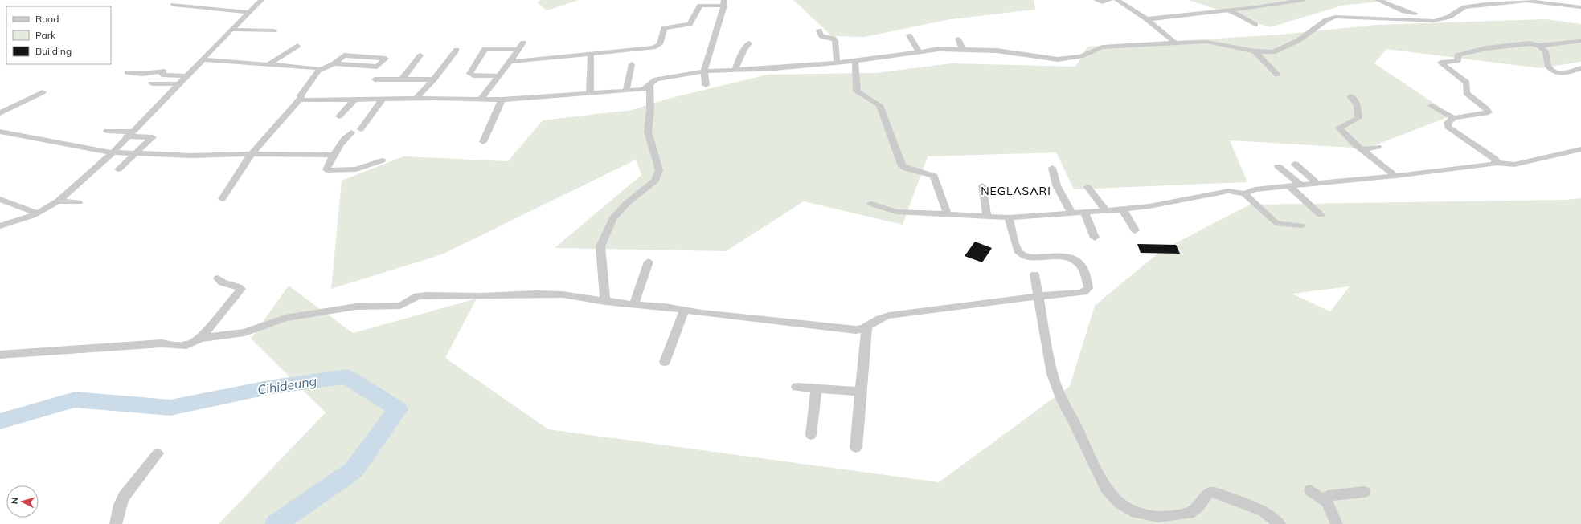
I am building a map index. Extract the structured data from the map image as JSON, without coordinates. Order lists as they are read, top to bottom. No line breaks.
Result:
{"districts":["NEGLASARI"],"water":["Cihideung"],"legend":["Road","Park","Building"],"north":"left"}
